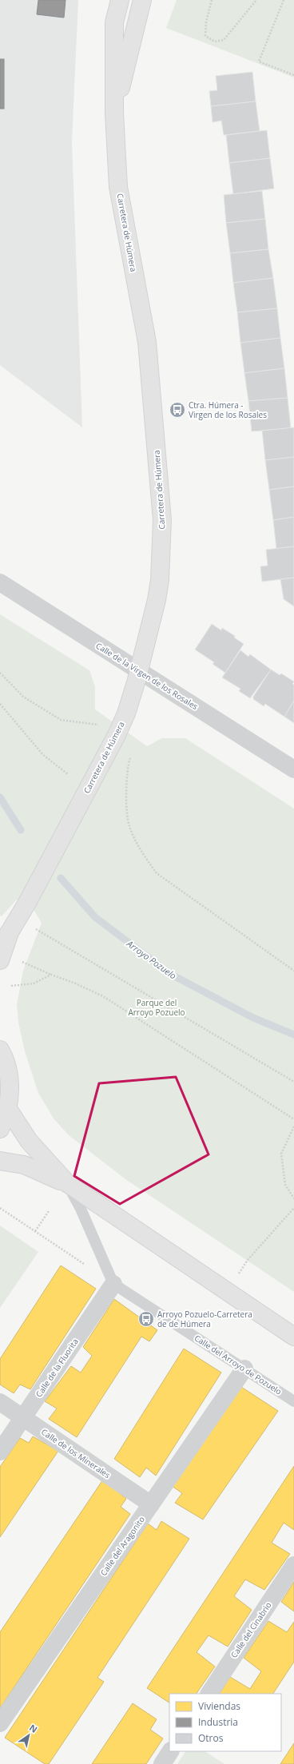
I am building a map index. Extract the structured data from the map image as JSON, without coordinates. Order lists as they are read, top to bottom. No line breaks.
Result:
{"streets":{"main road":["Carretera de Húmera"],"street":["Calle de la Virgen de los Rosales","Calle de la Fluorita","Calle de los Minerales","Calle del Aragonito","Calle del Cinabrio"],"lane":["Calle del Arroyo de Pozuelo"]},"crossings":[["Carretera de Húmera","Calle de la Virgen de los Rosales"],["Calle del Arroyo de Pozuelo","Calle de la Fluorita"],["Calle del Arroyo de Pozuelo","Calle del Aragonito"],["Calle de la Fluorita","Calle de los Minerales"],["Calle de los Minerales","Calle del Aragonito"]],"water":["Arroyo Pozuelo"],"parks":["Parque del Arroyo Pozuelo"],"places":{"bus stop":["Ctra. Húmera - Virgen de los Rosales","Arroyo Pozuelo-Carretera de de Húmera"]},"legend":["Viviendas","Industria","Otros"],"north":"top right"}
